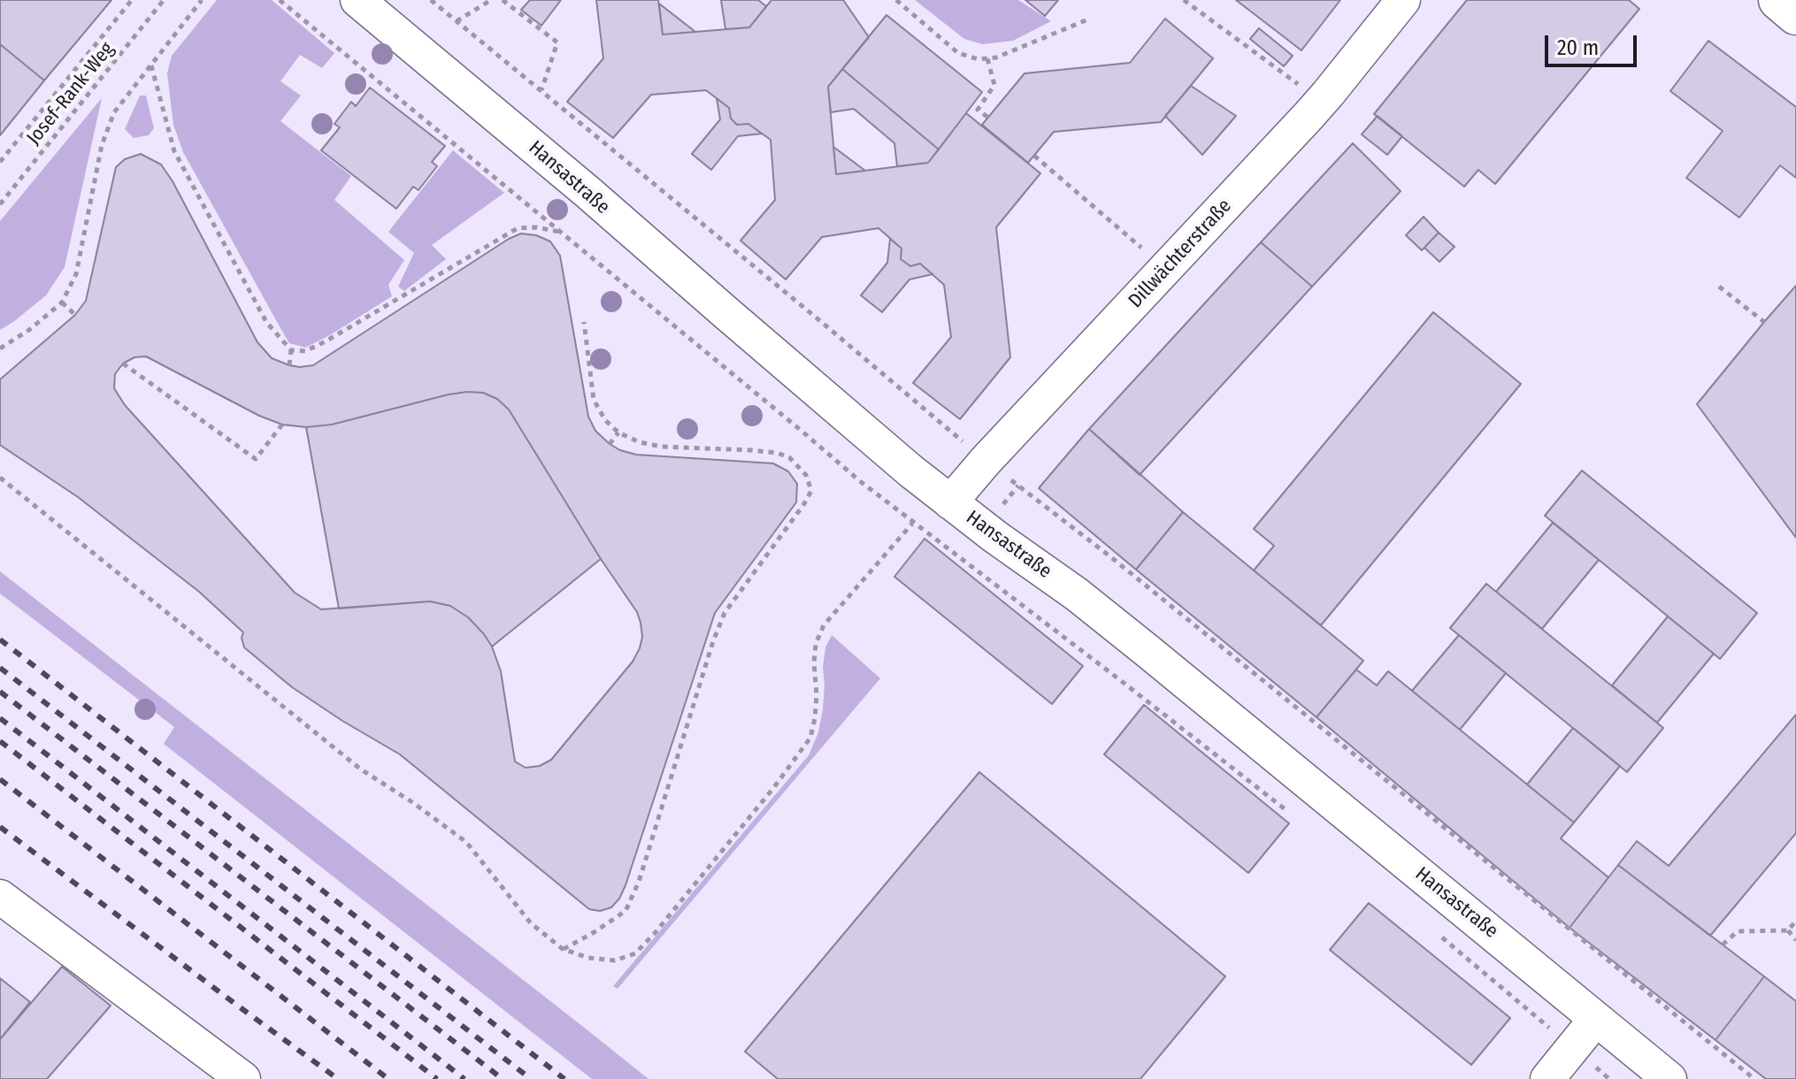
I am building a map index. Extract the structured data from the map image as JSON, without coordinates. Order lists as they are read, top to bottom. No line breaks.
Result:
{"streets":{"street":["Hansastraße","Dillwächterstraße"],"path":["Josef-Rank-Weg"]},"crossings":[["Hansastraße","Dillwächterstraße"]],"scale_bar":"20 m"}
